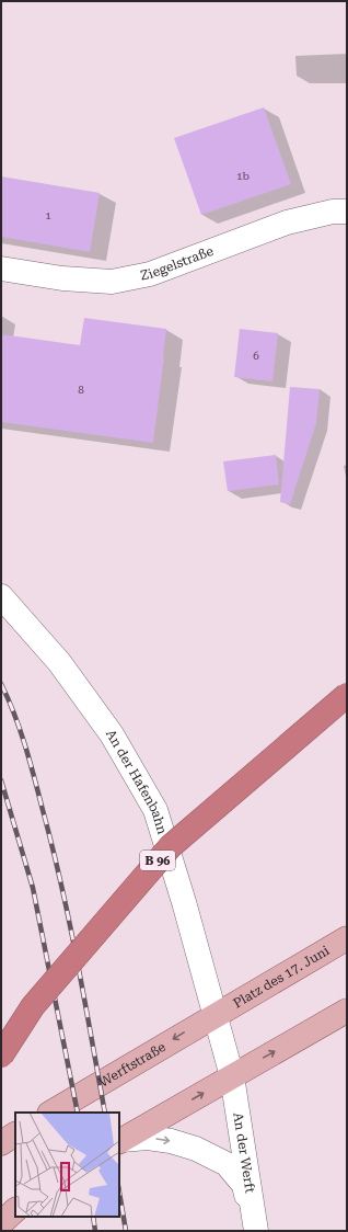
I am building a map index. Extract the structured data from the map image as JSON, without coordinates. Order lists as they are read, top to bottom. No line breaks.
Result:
{"streets":{"highway":["B 96"],"main road":["Platz des 17. Juni","Werftstraße"],"street":["Ziegelstraße","An der Hafenbahn","An der Werft"]},"crossings":[["An der Hafenbahn","Platz des 17. Juni"],["An der Hafenbahn","Werftstraße"],["An der Hafenbahn","An der Werft"],["Platz des 17. Juni","Werftstraße"]],"house_numbers":["1b","1","6","8"]}
